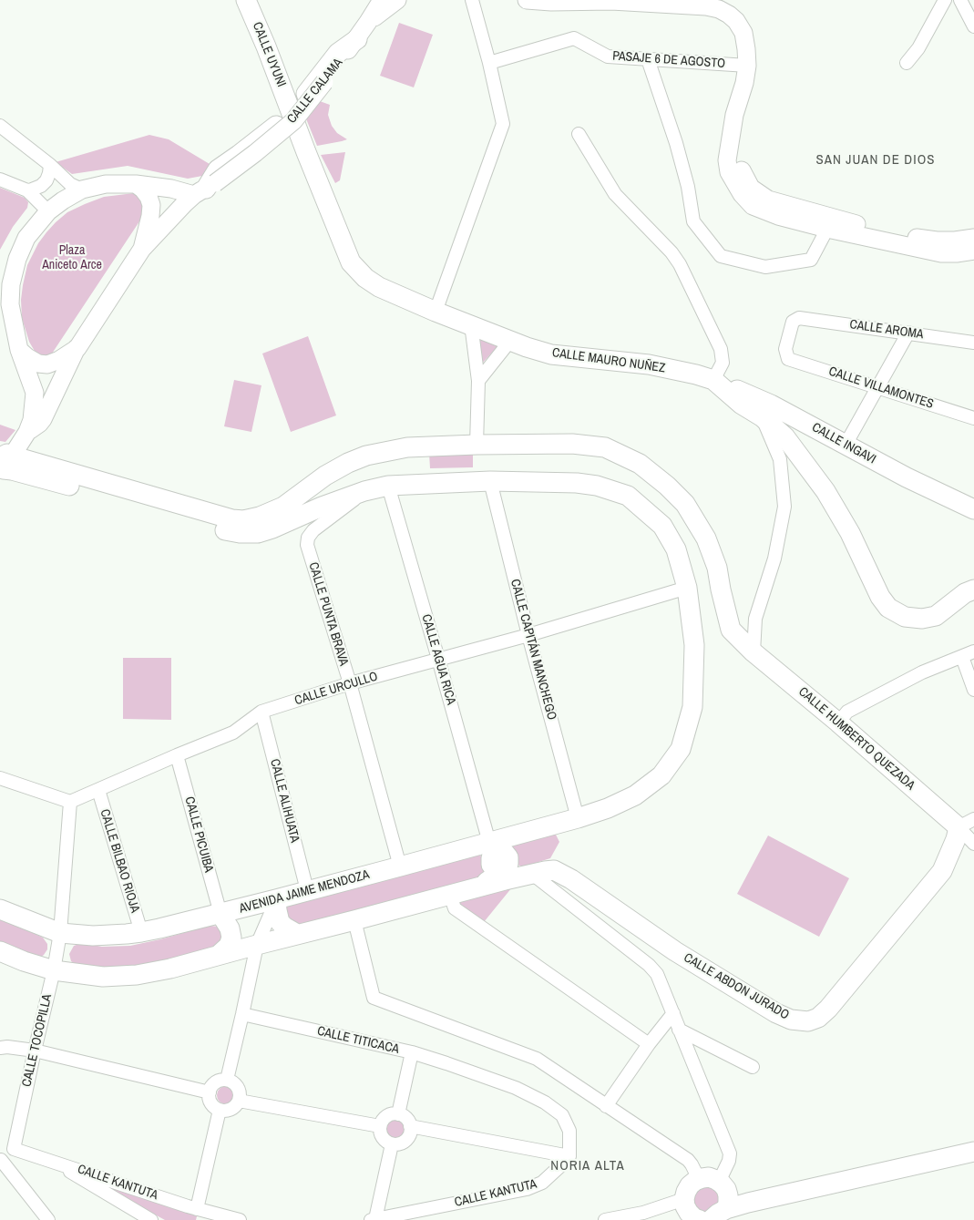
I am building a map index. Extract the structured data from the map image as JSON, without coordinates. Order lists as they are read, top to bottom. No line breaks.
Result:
{"streets":{"main road":["CALLE UYUNI","CALLE CALAMA","CALLE MAURO NUÑEZ","CALLE INGAVI","CALLE HUMBERTO QUEZADA","AVENIDA JAIME MENDOZA","CALLE ABDON JURADO"],"street":["PASAJE 6 DE AGOSTO","CALLE AROMA","CALLE VILLAMONTES","CALLE PUNTA BRAVA","CALLE CAPITÁN MANCHEGO","CALLE AGUA RICA","CALLE URCULLO","CALLE ALIHUATA","CALLE PICUIBA","CALLE BILBAO RIOJA","CALLE TOCOPILLA","CALLE TITICACA","CALLE KANTUTA"]},"crossings":[["CALLE UYUNI","CALLE MAURO NUÑEZ"],["CALLE AROMA","CALLE VILLAMONTES"],["CALLE MAURO NUÑEZ","CALLE INGAVI"],["CALLE PUNTA BRAVA","CALLE URCULLO"],["CALLE PUNTA BRAVA","AVENIDA JAIME MENDOZA"],["CALLE CAPITÁN MANCHEGO","CALLE URCULLO"],["CALLE CAPITÁN MANCHEGO","AVENIDA JAIME MENDOZA"],["CALLE AGUA RICA","CALLE URCULLO"],["CALLE AGUA RICA","AVENIDA JAIME MENDOZA"],["CALLE AGUA RICA","CALLE ABDON JURADO"],["CALLE URCULLO","CALLE ALIHUATA"],["CALLE URCULLO","CALLE PICUIBA"],["CALLE URCULLO","CALLE BILBAO RIOJA"],["CALLE URCULLO","AVENIDA JAIME MENDOZA"],["CALLE URCULLO","CALLE TOCOPILLA"],["CALLE HUMBERTO QUEZADA","AVENIDA JAIME MENDOZA"],["CALLE HUMBERTO QUEZADA","CALLE ABDON JURADO"],["CALLE ALIHUATA","AVENIDA JAIME MENDOZA"],["CALLE PICUIBA","AVENIDA JAIME MENDOZA"],["CALLE BILBAO RIOJA","AVENIDA JAIME MENDOZA"],["AVENIDA JAIME MENDOZA","CALLE ABDON JURADO"],["AVENIDA JAIME MENDOZA","CALLE TOCOPILLA"],["CALLE TOCOPILLA","CALLE KANTUTA"]],"districts":["SAN JUAN DE DIOS","NORIA ALTA"],"parks":["Plaza Aniceto Arce"]}
